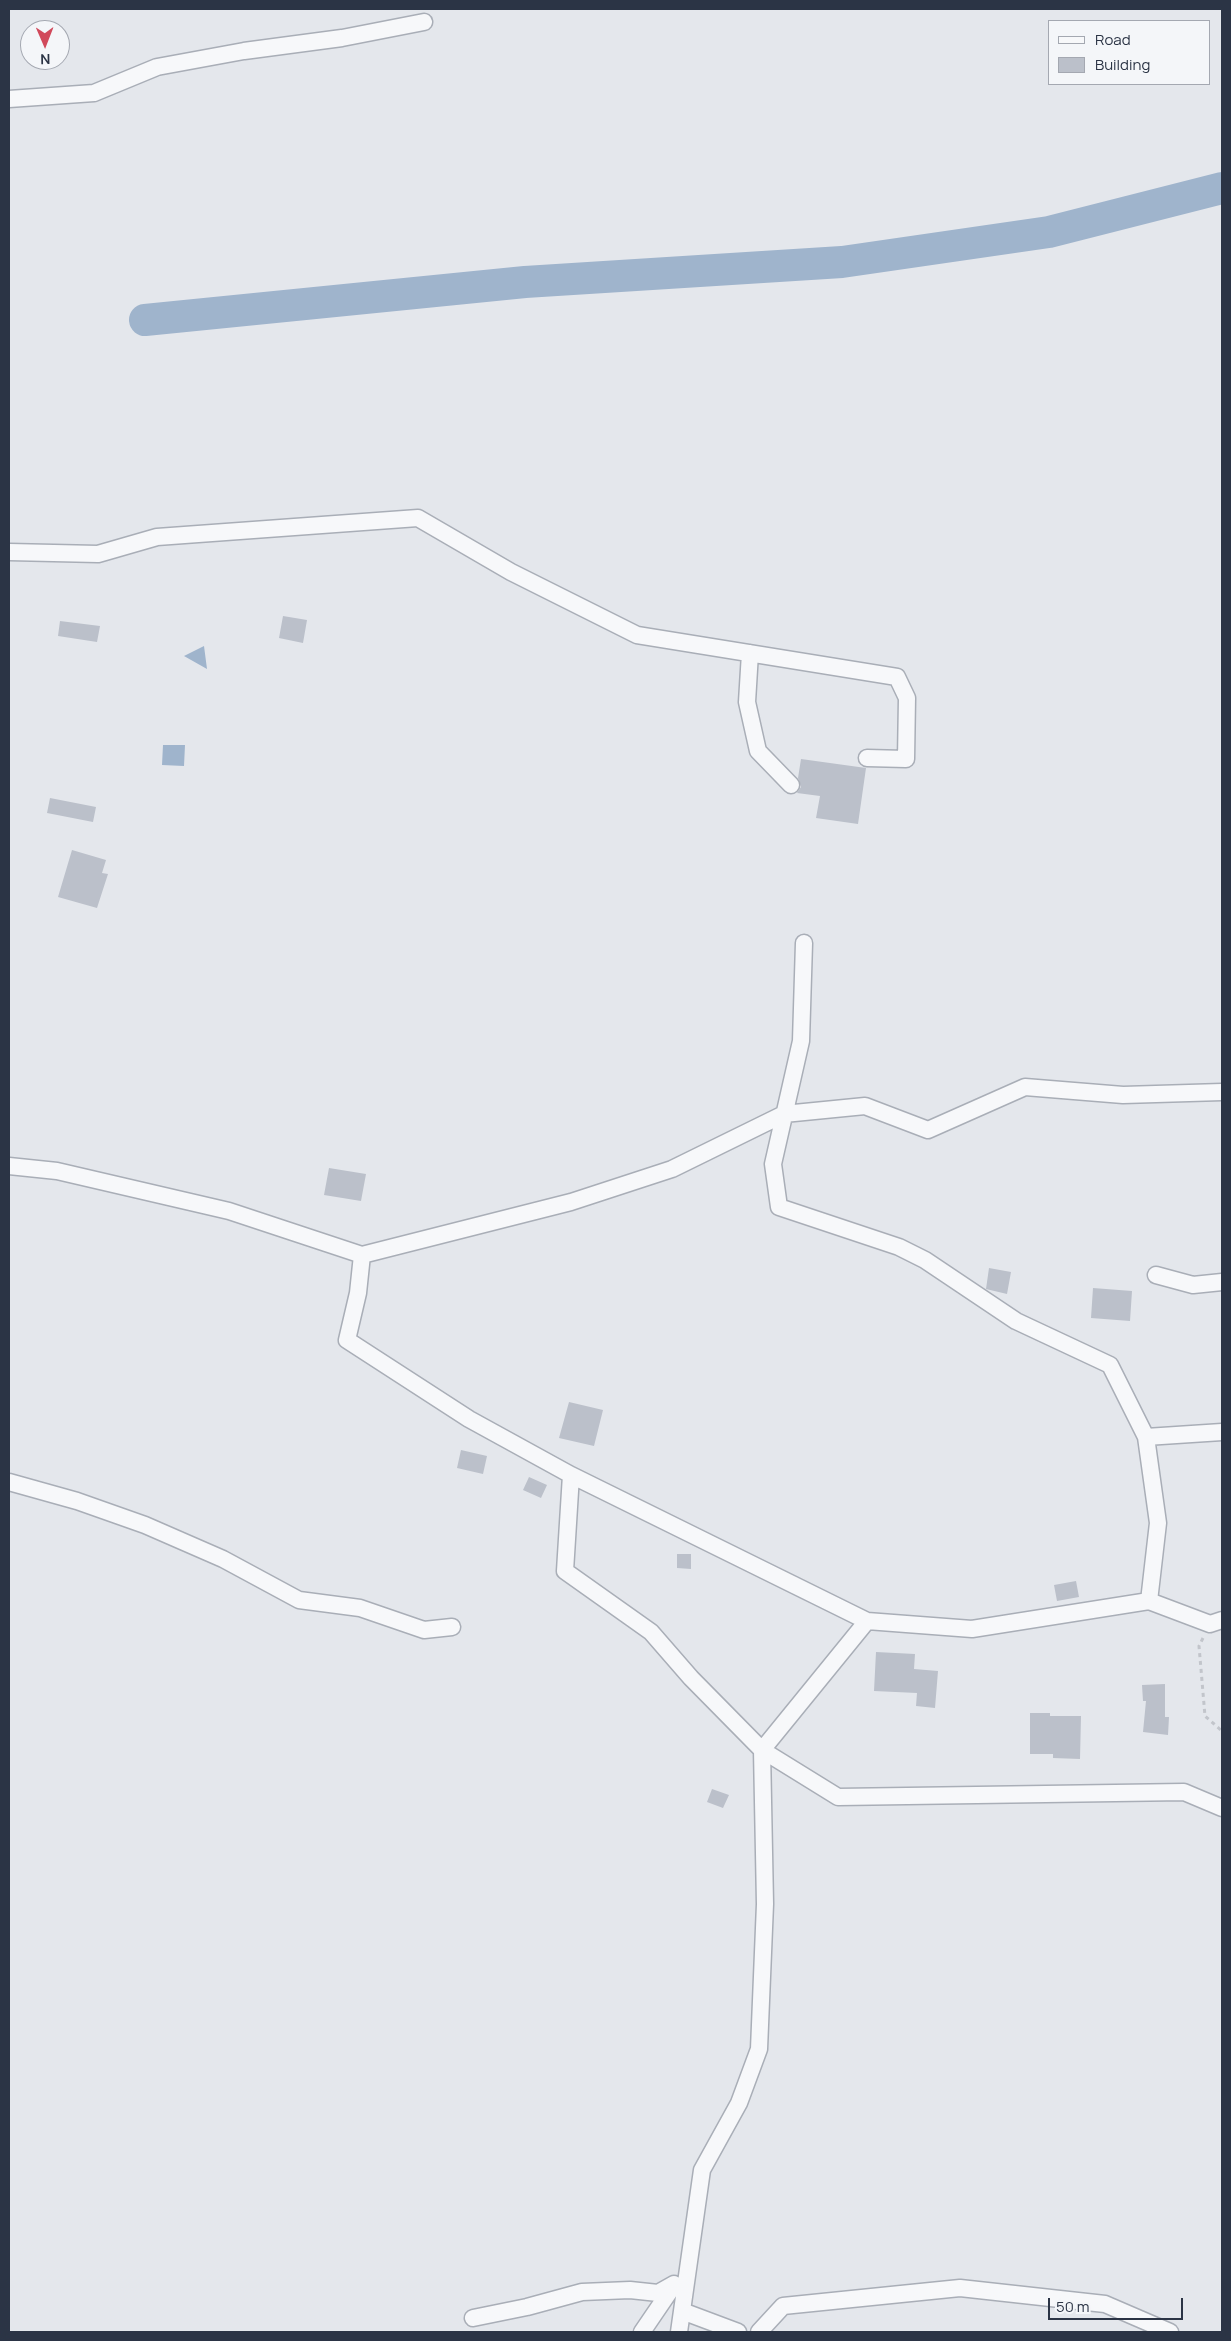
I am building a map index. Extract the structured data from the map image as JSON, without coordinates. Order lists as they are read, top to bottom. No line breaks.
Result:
{"legend":["Road","Building"],"scale_bar":"50 m","north":"bottom"}
